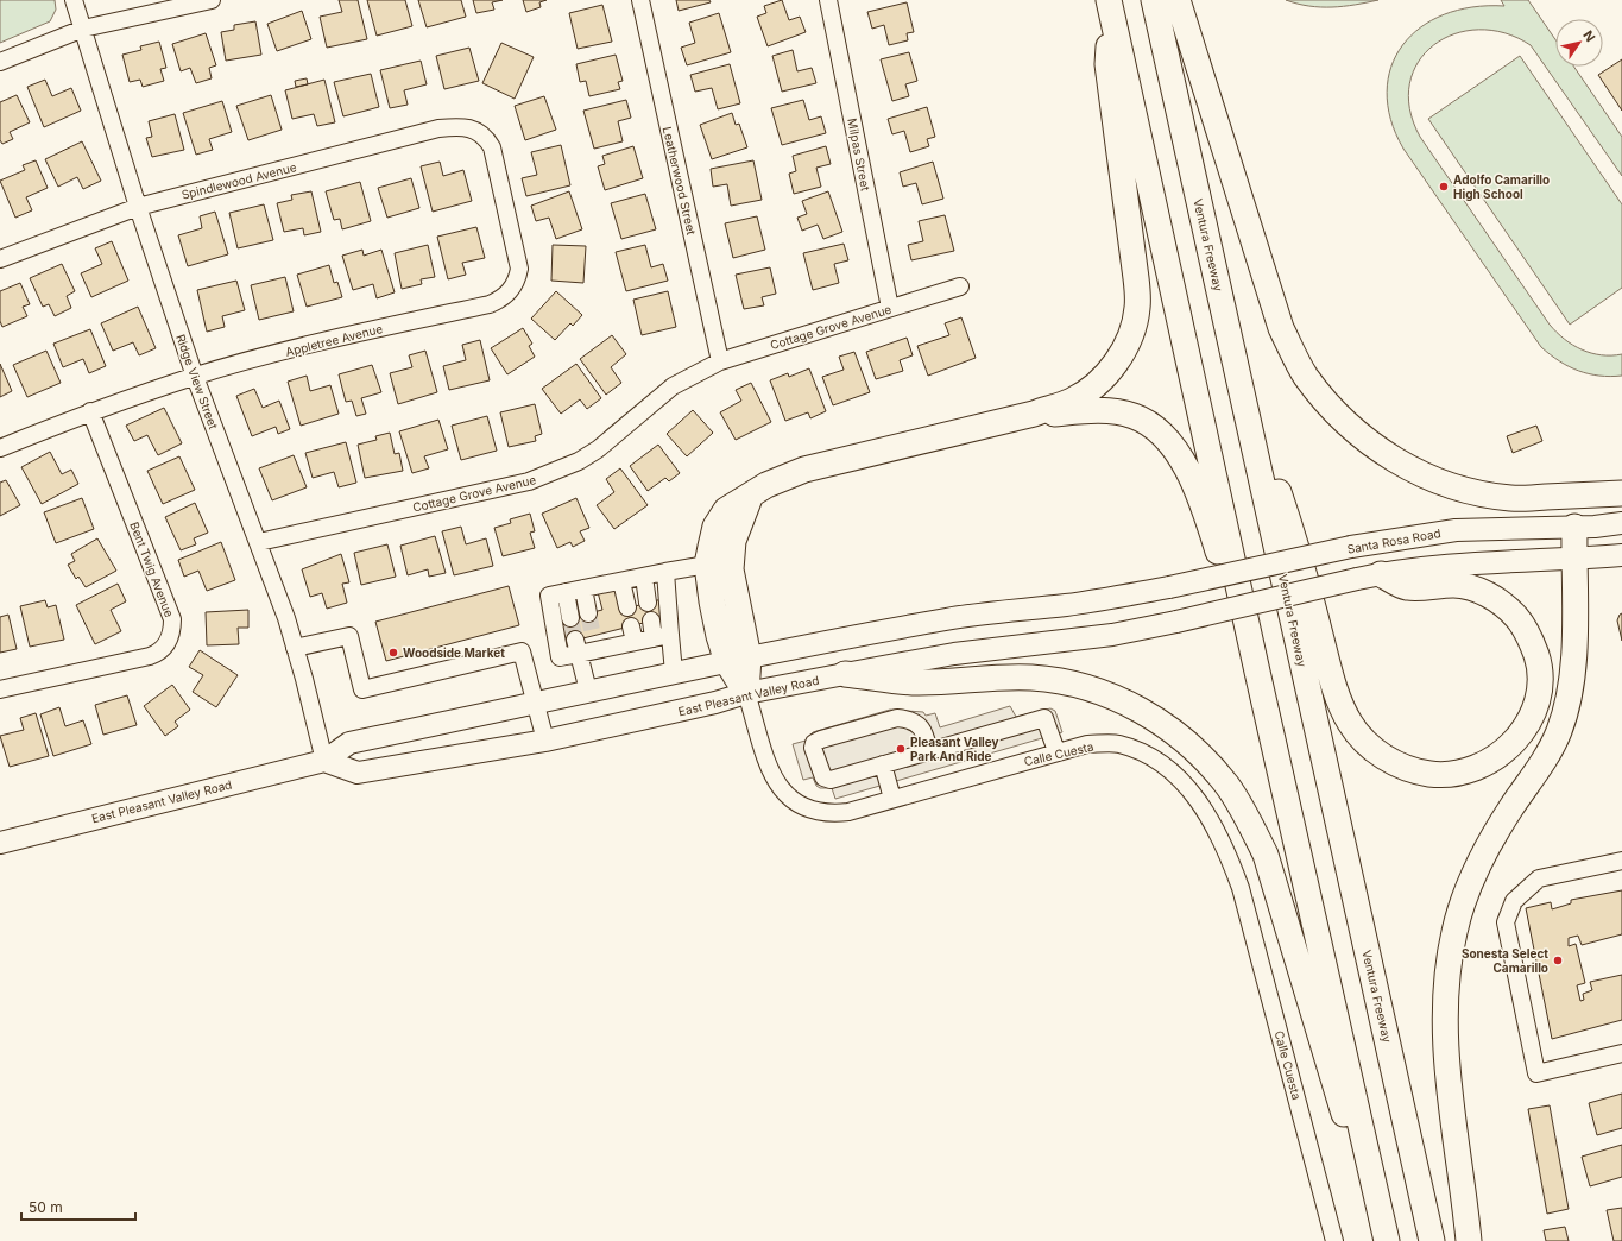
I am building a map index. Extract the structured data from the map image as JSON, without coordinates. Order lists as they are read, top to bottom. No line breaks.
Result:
{"streets":{"highway":["Ventura Freeway"],"main road":["Santa Rosa Road","East Pleasant Valley Road"],"street":["Milpas Street","Spindlewood Avenue","Leatherwood Street","Cottage Grove Avenue","Appletree Avenue","Ridge View Street","Bent Twig Avenue","Calle Cuesta"]},"crossings":[["Milpas Street","Cottage Grove Avenue"],["Spindlewood Avenue","Appletree Avenue"],["Spindlewood Avenue","Ridge View Street"],["Leatherwood Street","Cottage Grove Avenue"],["Cottage Grove Avenue","Ridge View Street"],["Appletree Avenue","Ridge View Street"],["Appletree Avenue","Bent Twig Avenue"],["Ridge View Street","East Pleasant Valley Road"],["Santa Rosa Road","East Pleasant Valley Road"],["East Pleasant Valley Road","Calle Cuesta"]],"places":["Adolfo Camarillo High School","Woodside Market","Pleasant Valley Park And Ride","Sonesta Select Camarillo"],"scale_bar":"50 m","north":"top right"}
